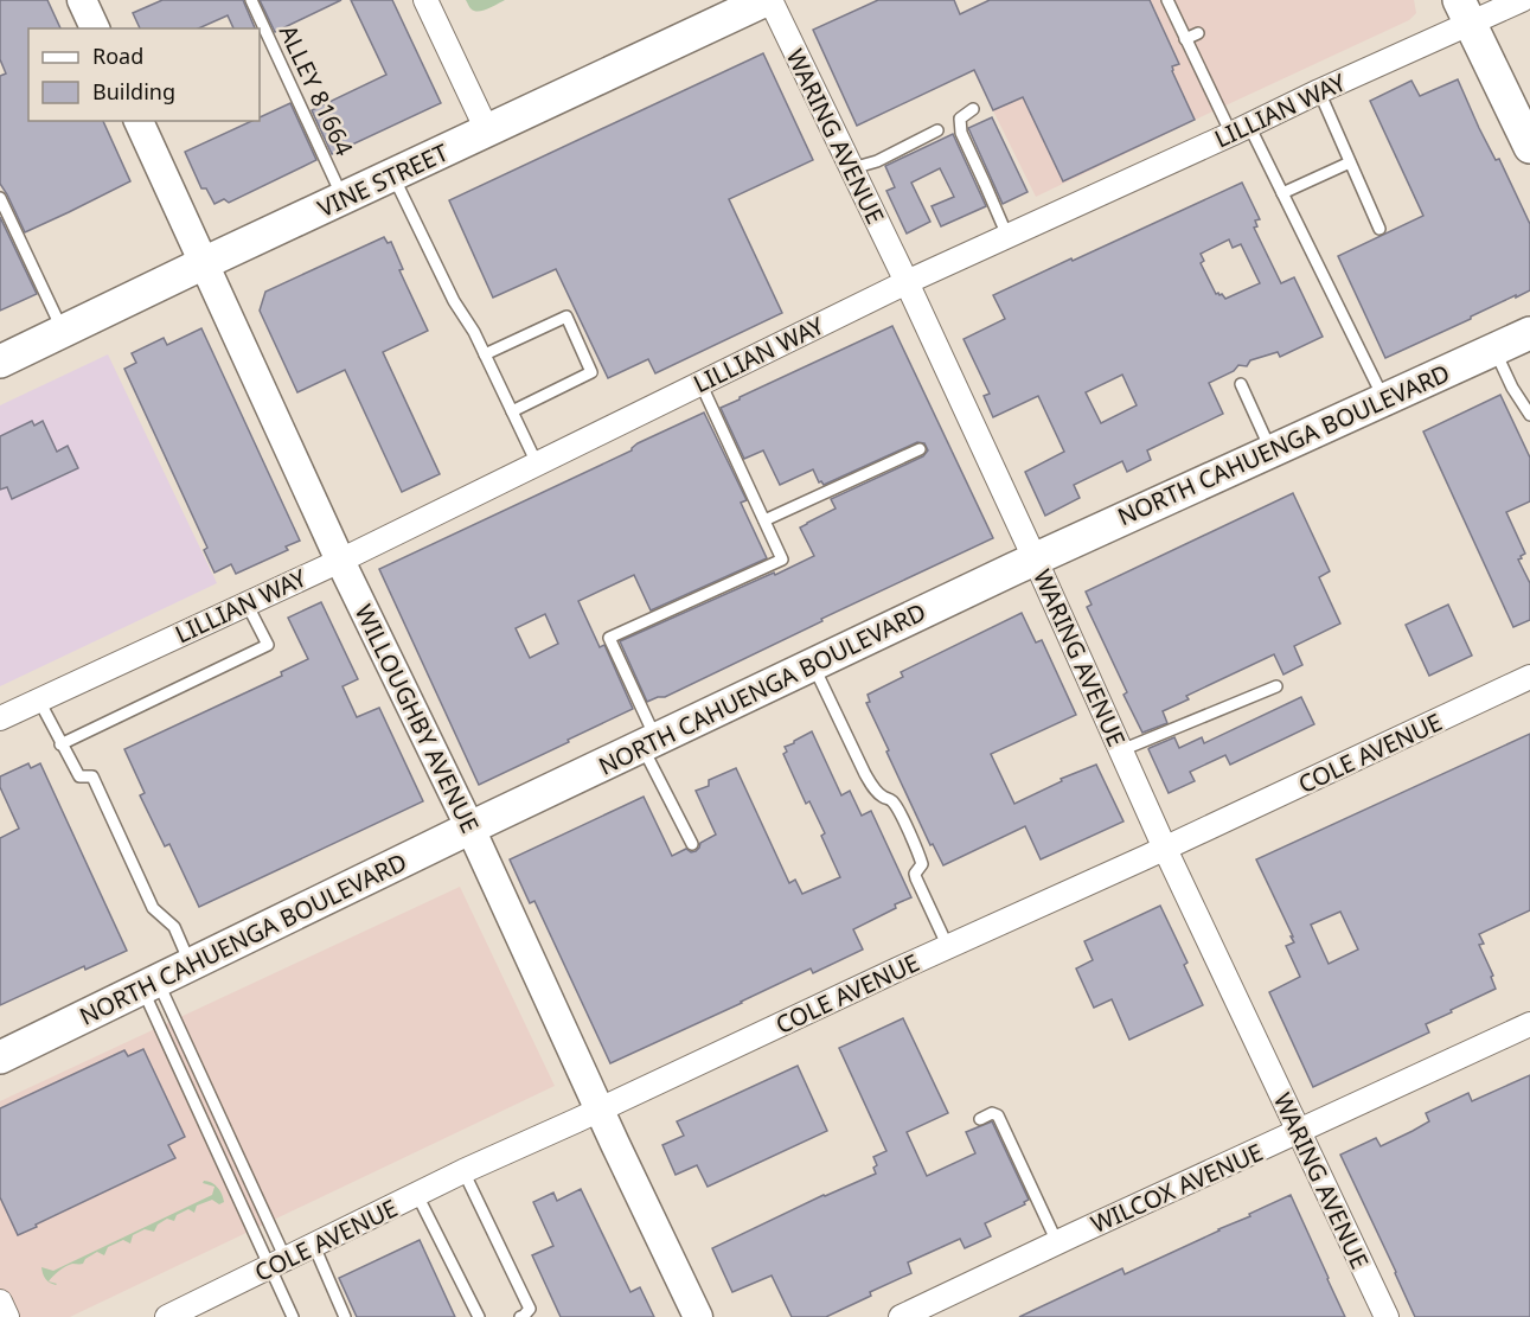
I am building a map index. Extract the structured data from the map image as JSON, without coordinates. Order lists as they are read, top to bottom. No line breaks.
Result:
{"streets":{"main road":["VINE STREET","NORTH CAHUENGA BOULEVARD"],"street":["LILLIAN WAY","WARING AVENUE","WILLOUGHBY AVENUE","COLE AVENUE","WILCOX AVENUE"],"lane":["ALLEY 81664"]},"crossings":[["ALLEY 81664","VINE STREET"],["LILLIAN WAY","WARING AVENUE"],["LILLIAN WAY","WILLOUGHBY AVENUE"],["WARING AVENUE","VINE STREET"],["WARING AVENUE","NORTH CAHUENGA BOULEVARD"],["WARING AVENUE","COLE AVENUE"],["WARING AVENUE","WILCOX AVENUE"],["VINE STREET","WILLOUGHBY AVENUE"],["NORTH CAHUENGA BOULEVARD","WILLOUGHBY AVENUE"],["WILLOUGHBY AVENUE","COLE AVENUE"]],"legend":["Road","Building"]}
